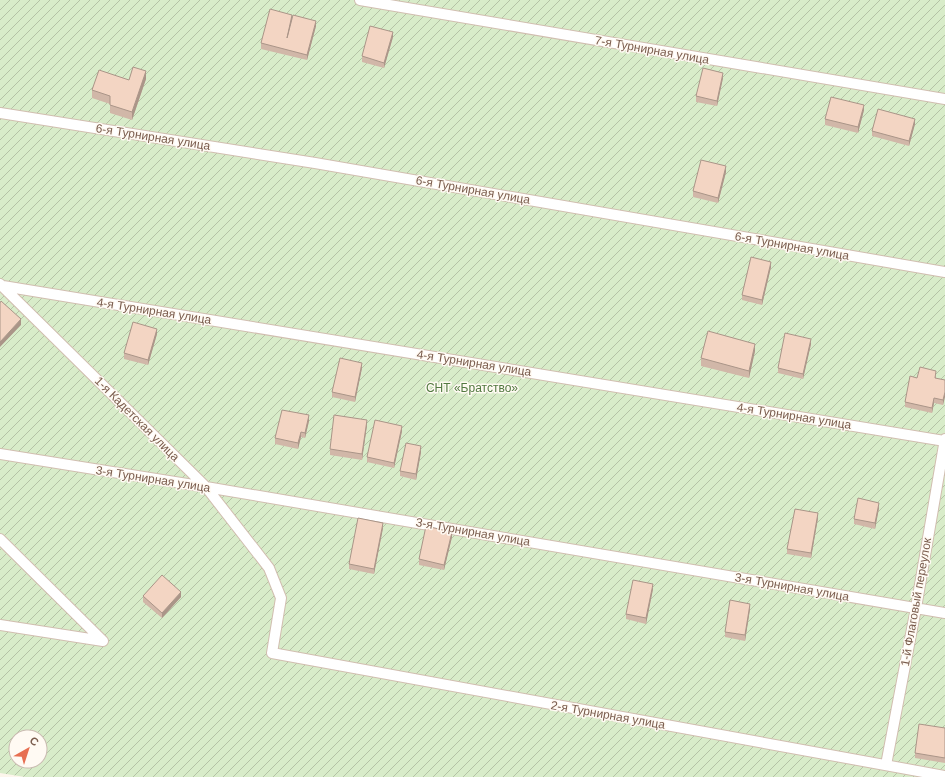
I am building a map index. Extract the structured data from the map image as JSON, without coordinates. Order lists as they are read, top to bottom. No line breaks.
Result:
{"streets":{"lane":["7-я Турнирная улица","6-я Турнирная улица","4-я Турнирная улица","1-я Кадетская улица","3-я Турнирная улица","1-й Флаговый переулок","2-я Турнирная улица"]},"crossings":[["4-я Турнирная улица","1-я Кадетская улица"],["4-я Турнирная улица","1-й Флаговый переулок"],["1-я Кадетская улица","3-я Турнирная улица"],["1-я Кадетская улица","2-я Турнирная улица"],["3-я Турнирная улица","1-й Флаговый переулок"],["1-й Флаговый переулок","2-я Турнирная улица"]],"parks":["СНТ «Братство»"],"north":"top right"}
